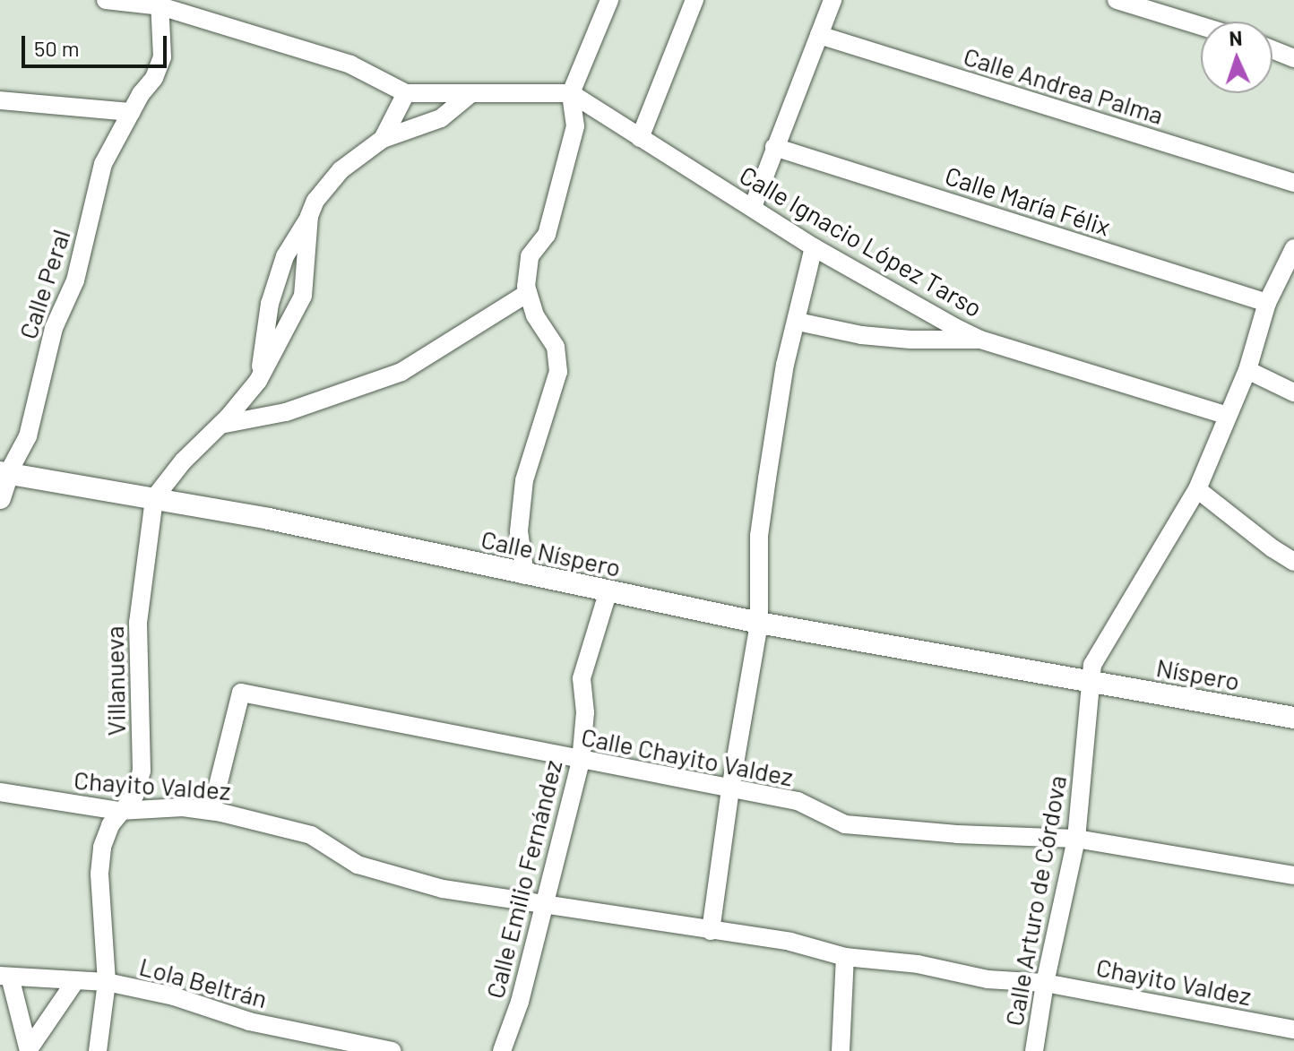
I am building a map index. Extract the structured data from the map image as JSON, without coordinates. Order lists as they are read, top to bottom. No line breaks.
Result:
{"streets":{"street":["Calle Andrea Palma","Calle María Félix","Calle Ignacio López Tarso","Calle Peral","Calle Níspero","Níspero","Villanueva","Calle Chayito Valdez","Chayito Valdez","Calle Emilio Fernández","Calle Arturo de Córdova","Lola Beltrán"]},"crossings":[["Calle María Félix","Calle Arturo de Córdova"],["Calle Ignacio López Tarso","Calle Arturo de Córdova"],["Calle Peral","Calle Níspero"],["Calle Níspero","Níspero"],["Calle Níspero","Villanueva"],["Calle Níspero","Calle Emilio Fernández"],["Calle Níspero","Calle Arturo de Córdova"],["Níspero","Calle Arturo de Córdova"],["Villanueva","Chayito Valdez"],["Villanueva","Lola Beltrán"],["Calle Chayito Valdez","Chayito Valdez"],["Calle Chayito Valdez","Calle Emilio Fernández"],["Calle Chayito Valdez","Calle Arturo de Córdova"],["Chayito Valdez","Calle Emilio Fernández"],["Chayito Valdez","Calle Arturo de Córdova"]],"scale_bar":"50 m","north":"top"}
